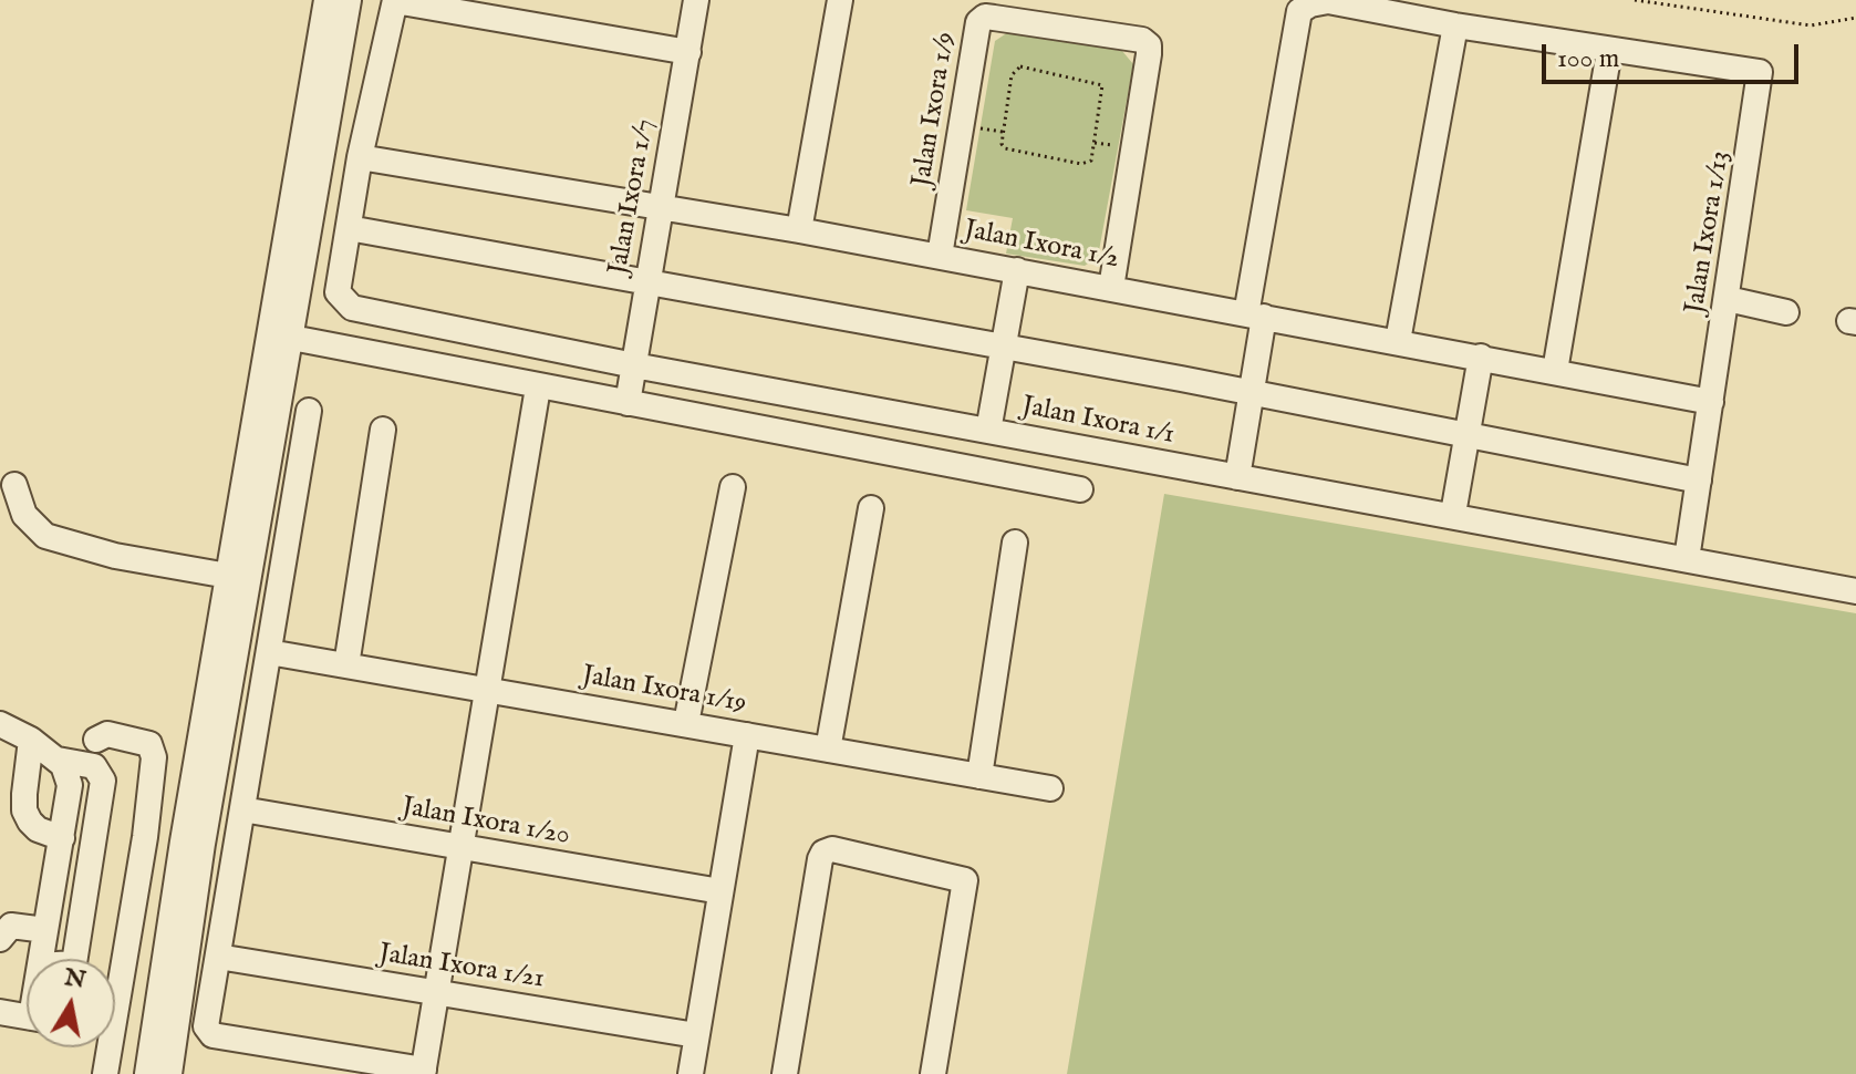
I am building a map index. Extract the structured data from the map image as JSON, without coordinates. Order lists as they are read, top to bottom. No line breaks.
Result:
{"streets":{"street":["Jalan Ixora 1/9","Jalan Ixora 1/7","Jalan Ixora 1/13","Jalan Ixora 1/2","Jalan Ixora 1/1","Jalan Ixora 1/19","Jalan Ixora 1/20","Jalan Ixora 1/21"]},"crossings":[["Jalan Ixora 1/9","Jalan Ixora 1/2"],["Jalan Ixora 1/7","Jalan Ixora 1/2"],["Jalan Ixora 1/7","Jalan Ixora 1/1"],["Jalan Ixora 1/13","Jalan Ixora 1/2"],["Jalan Ixora 1/13","Jalan Ixora 1/1"]],"scale_bar":"100 m","north":"top"}
